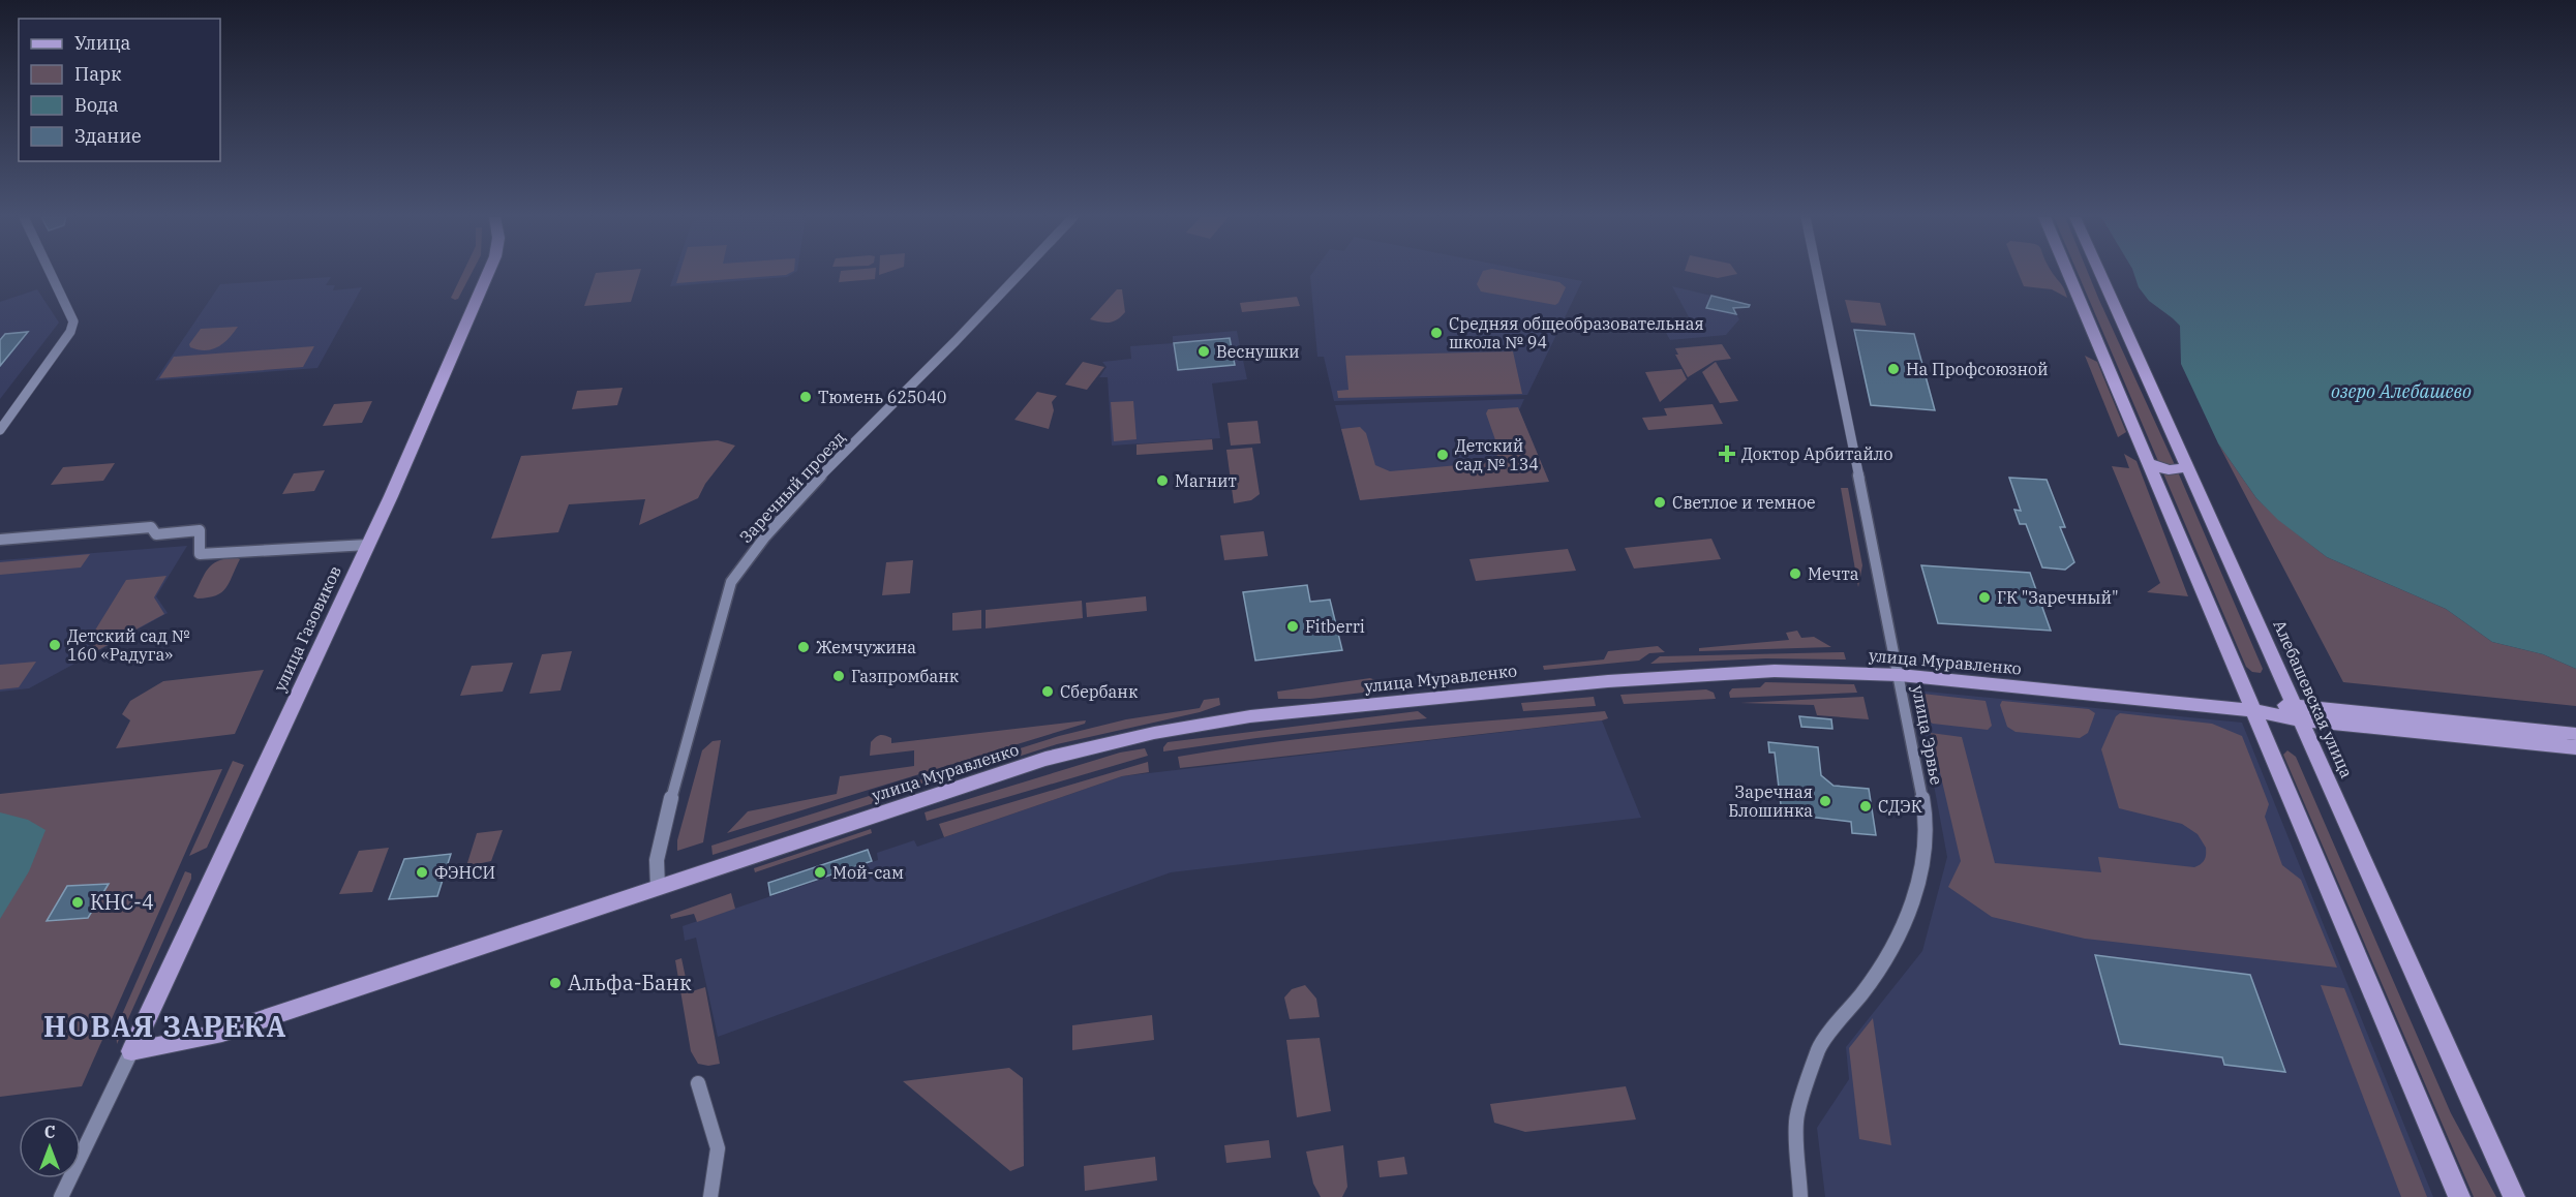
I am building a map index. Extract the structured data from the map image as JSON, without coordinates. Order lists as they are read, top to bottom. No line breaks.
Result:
{"streets":{"main road":["улица Газовиков","улица Муравленко","Алебашевская улица"],"street":["Заречный проезд","улица Эрвье"]},"crossings":[["Заречный проезд","улица Муравленко"],["улица Муравленко","улица Эрвье"]],"districts":["НОВАЯ ЗАРЕКА"],"water":["озеро Алебашево"],"places":{"other":["Средняя общеобразовательная школа № 94","Веснушки","На Профсоюзной","Тюмень 625040","Детский сад № 134","Магнит","Светлое и темное","Мечта","ГК \"Заречный\"","Fitberri","Детский сад № 160 «Радуга»","Жемчужина","Газпромбанк","Сбербанк","Заречная Блошинка","СДЭК","ФЭНСИ","Мой-сам","КНС-4","Альфа-Банк"],"health":["Доктор Арбитайло"]},"legend":["Улица","Парк","Вода","Здание"],"north":"top"}
